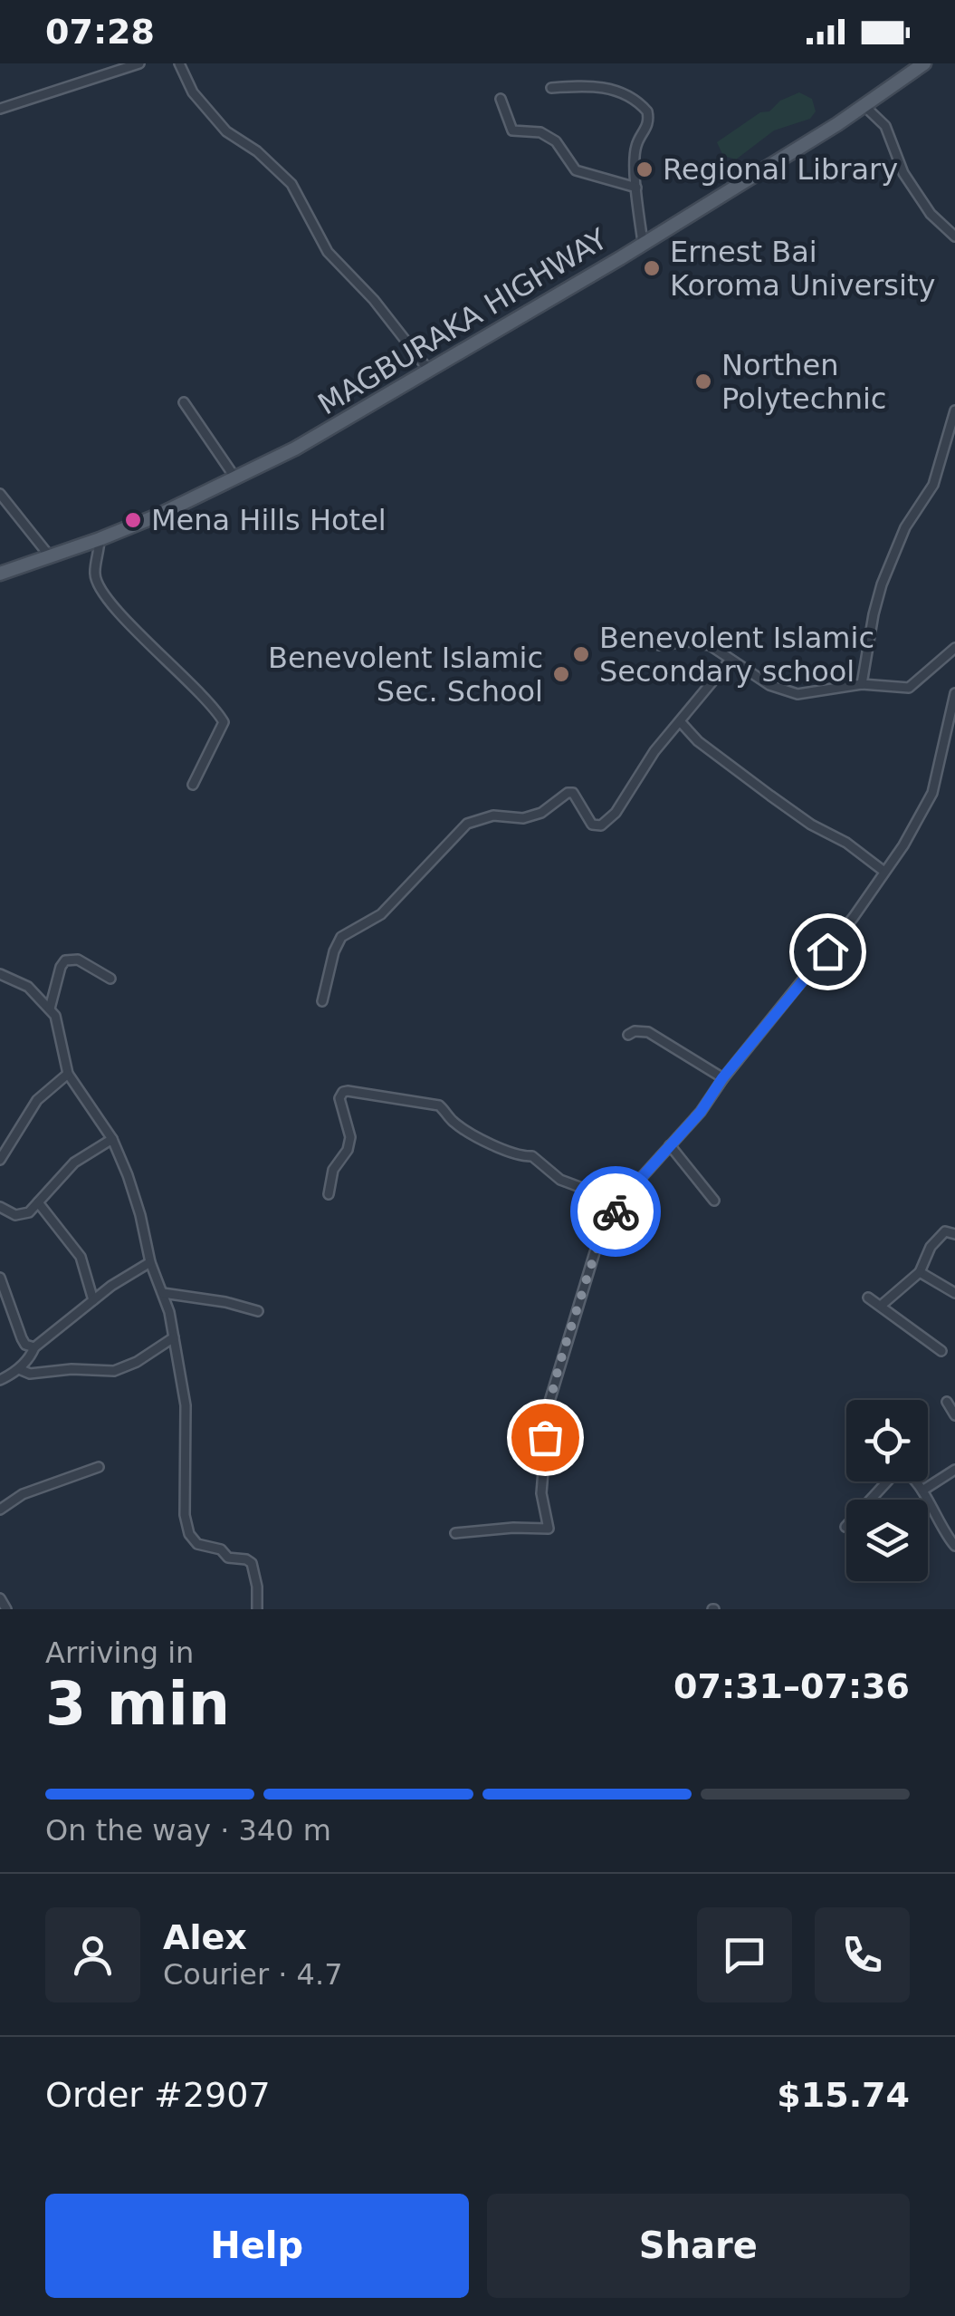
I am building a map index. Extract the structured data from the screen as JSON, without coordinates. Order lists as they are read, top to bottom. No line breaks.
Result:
{"streets":{"main road":["MAGBURAKA HIGHWAY"]},"places":["Regional Library","Ernest Bai Koroma University","Northen Polytechnic","Mena Hills Hotel","Benevolent Islamic Secondary school","Benevolent Islamic Sec. School"],"page":{"status":"07:28","heading":["3 min","Arriving in","07:31–07:36"],"panel":["Alex","Courier · 4.7","Order #2907","$15.74"],"bar":"On the way · 340 m","buttons":["Help","Share"]}}
